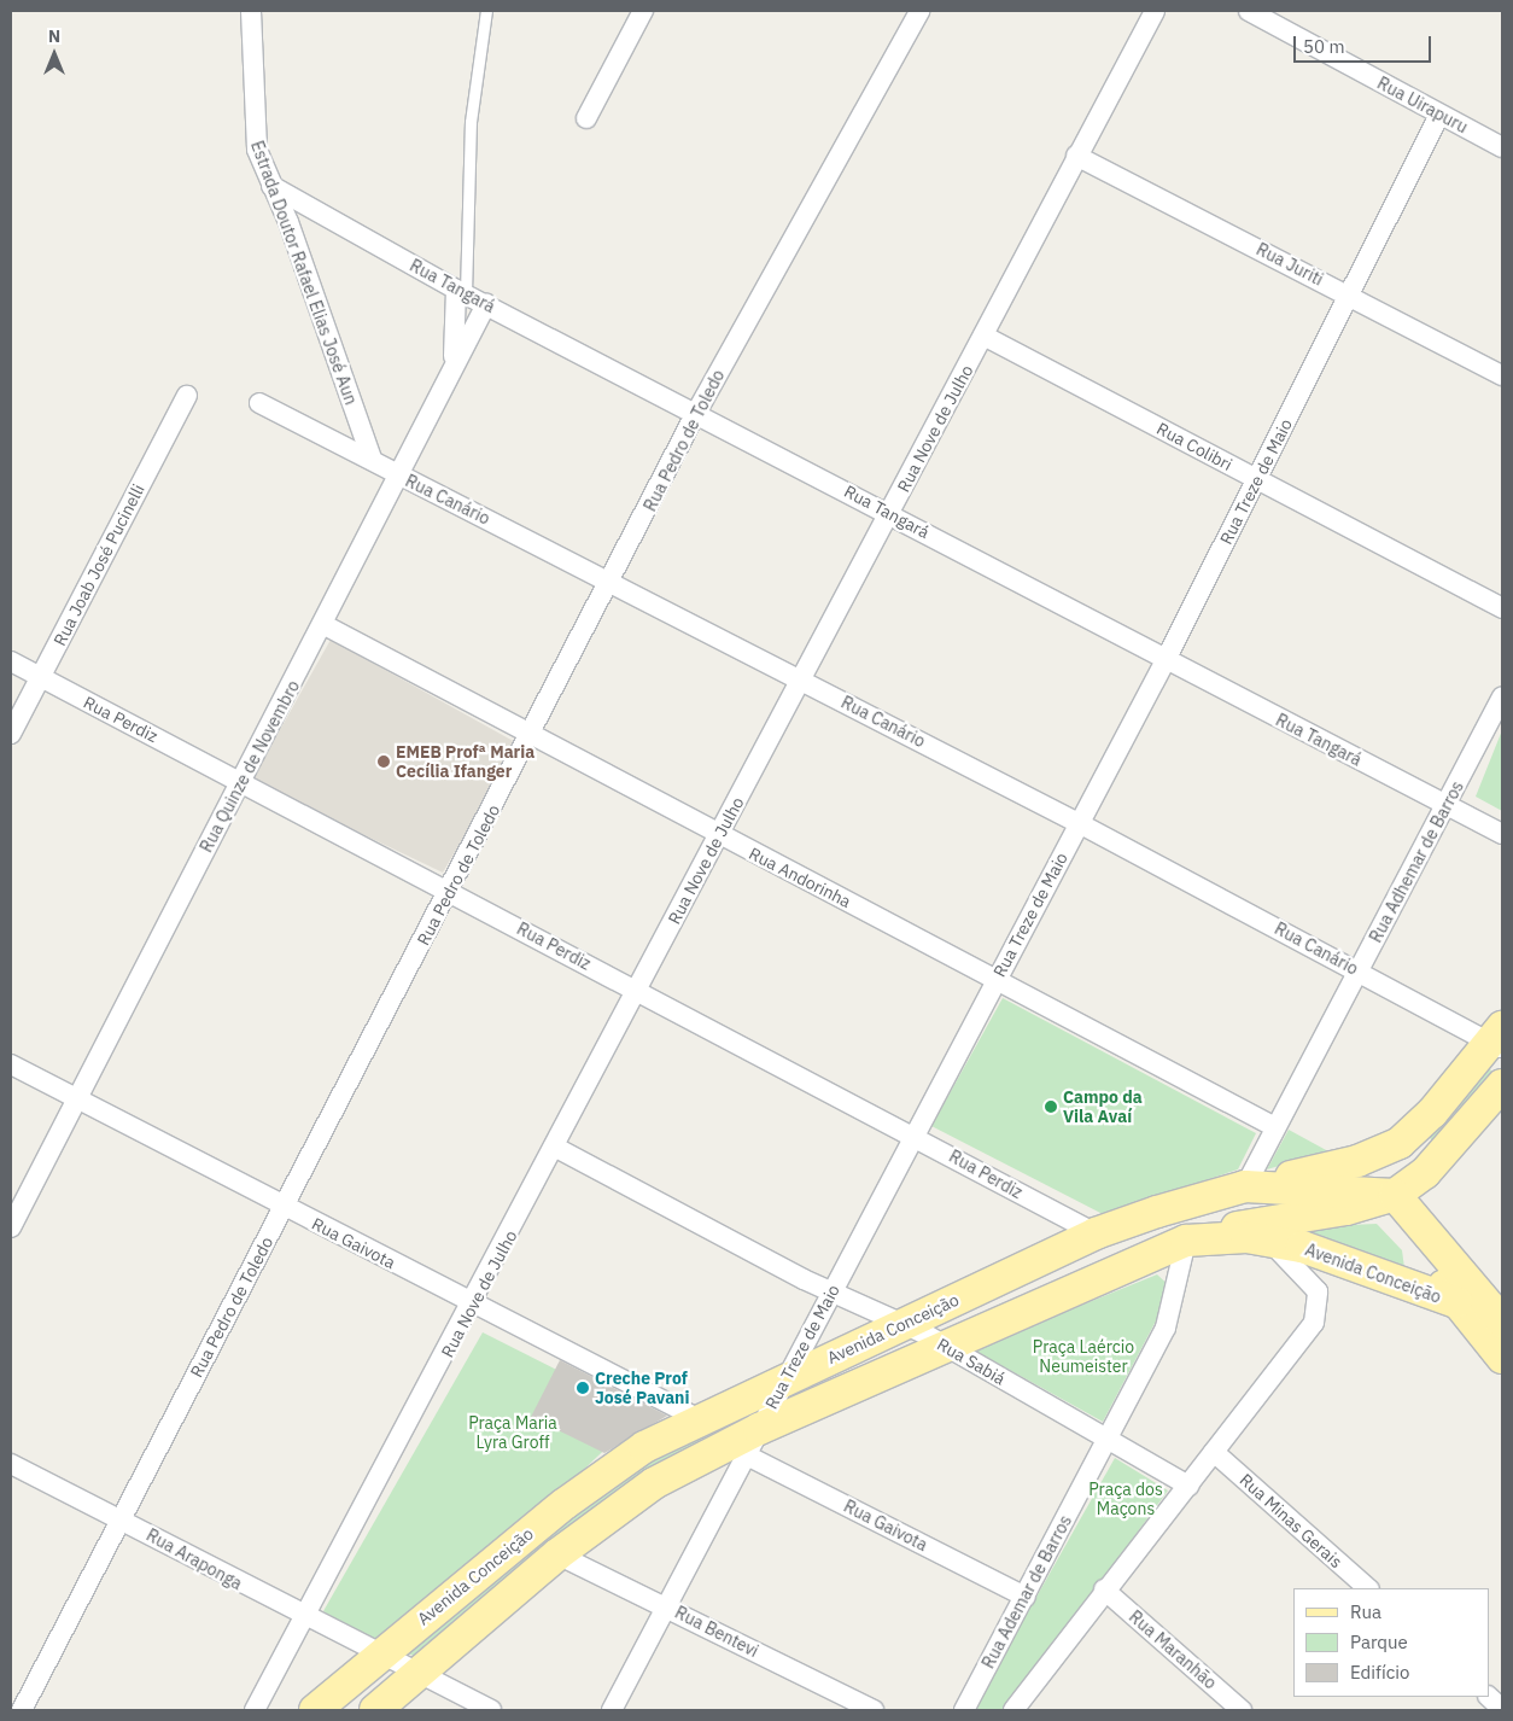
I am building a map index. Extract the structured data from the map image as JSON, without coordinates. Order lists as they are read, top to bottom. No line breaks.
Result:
{"streets":{"main road":["Avenida Conceição"],"street":["Rua Uirapuru","Rua Juriti","Estrada Doutor Rafael Elias José Aun","Rua Tangará","Rua Nove de Julho","Rua Pedro de Toledo","Rua Colibri","Rua Treze de Maio","Rua Canário","Rua Joab José Pucinelli","Rua Perdiz","Rua Quinze de Novembro","Rua Adhemar de Barros","Rua Andorinha","Rua Gaivota","Rua Sabiá","Rua Minas Gerais","Rua Araponga","Rua Ademar de Barros","Rua Bentevi","Rua Maranhão"]},"crossings":[["Rua Uirapuru","Rua Treze de Maio"],["Rua Juriti","Rua Nove de Julho"],["Rua Juriti","Rua Treze de Maio"],["Estrada Doutor Rafael Elias José Aun","Rua Tangará"],["Estrada Doutor Rafael Elias José Aun","Rua Canário"],["Rua Tangará","Rua Nove de Julho"],["Rua Tangará","Rua Pedro de Toledo"],["Rua Tangará","Rua Treze de Maio"],["Rua Tangará","Rua Quinze de Novembro"],["Rua Tangará","Rua Adhemar de Barros"],["Rua Nove de Julho","Rua Colibri"],["Rua Nove de Julho","Rua Canário"],["Rua Nove de Julho","Rua Perdiz"],["Rua Nove de Julho","Rua Andorinha"],["Rua Nove de Julho","Rua Gaivota"],["Rua Nove de Julho","Rua Sabiá"],["Rua Nove de Julho","Rua Araponga"],["Rua Pedro de Toledo","Rua Canário"],["Rua Pedro de Toledo","Rua Perdiz"],["Rua Pedro de Toledo","Rua Andorinha"],["Rua Pedro de Toledo","Rua Gaivota"],["Rua Pedro de Toledo","Rua Araponga"],["Rua Colibri","Rua Treze de Maio"],["Rua Treze de Maio","Rua Canário"],["Rua Treze de Maio","Rua Perdiz"],["Rua Treze de Maio","Rua Andorinha"],["Rua Treze de Maio","Rua Gaivota"],["Rua Treze de Maio","Avenida Conceição"],["Rua Treze de Maio","Rua Sabiá"],["Rua Treze de Maio","Rua Bentevi"],["Rua Canário","Rua Quinze de Novembro"],["Rua Canário","Rua Adhemar de Barros"],["Rua Joab José Pucinelli","Rua Perdiz"],["Rua Perdiz","Rua Quinze de Novembro"],["Rua Perdiz","Avenida Conceição"],["Rua Quinze de Novembro","Rua Andorinha"],["Rua Quinze de Novembro","Rua Gaivota"],["Rua Adhemar de Barros","Rua Andorinha"],["Rua Adhemar de Barros","Avenida Conceição"],["Rua Gaivota","Avenida Conceição"],["Rua Gaivota","Rua Ademar de Barros"],["Avenida Conceição","Rua Sabiá"],["Avenida Conceição","Rua Araponga"],["Avenida Conceição","Rua Ademar de Barros"],["Avenida Conceição","Rua Bentevi"],["Rua Sabiá","Rua Ademar de Barros"]],"parks":["Praça Laércio Neumeister","Praça Maria Lyra Groff","Praça dos Maçons"],"places":["EMEB Profª Maria Cecília Ifanger","Campo da Vila Avaí","Creche Prof José Pavani"],"legend":["Rua","Parque","Edifício"],"scale_bar":"50 m","north":"top"}
